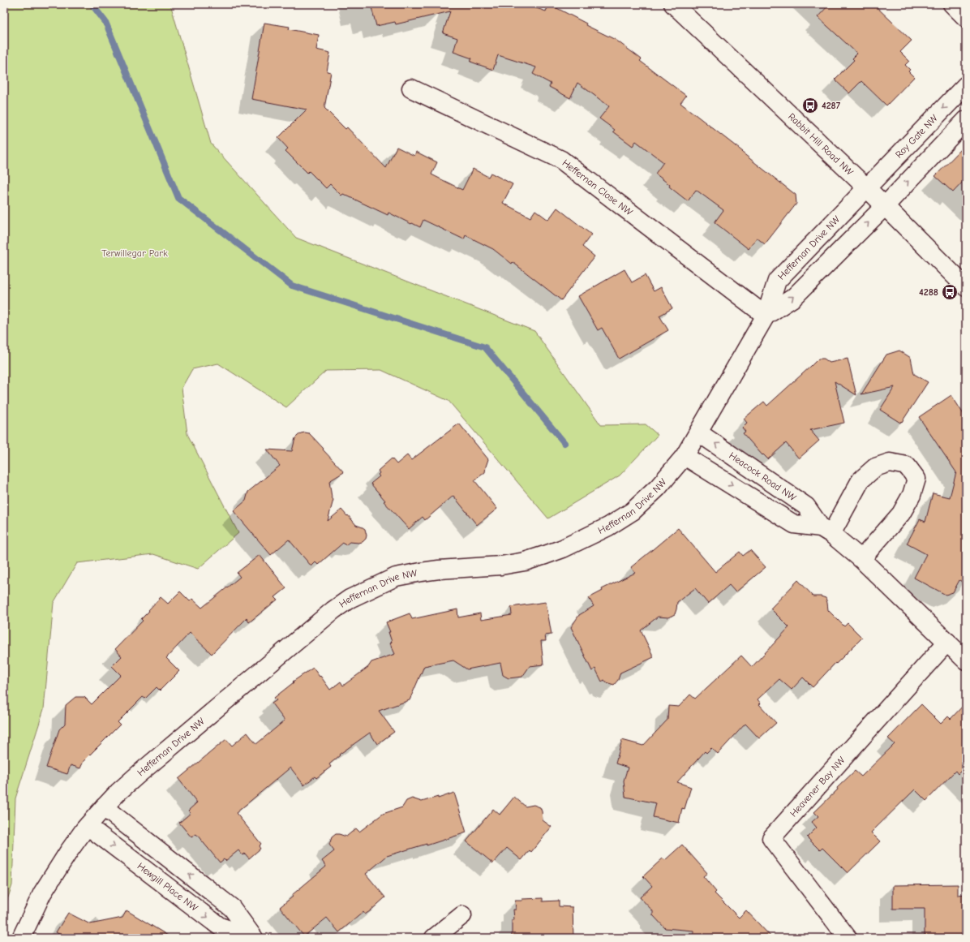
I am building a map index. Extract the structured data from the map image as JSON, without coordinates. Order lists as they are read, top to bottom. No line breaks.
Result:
{"streets":{"street":["Roy Gate NW","Rabbit Hill Road NW","Heffernan Close NW","Heffernan Drive NW","Heacock Road NW","Heavener Bay NW","Hewgill Place NW"]},"crossings":[["Roy Gate NW","Rabbit Hill Road NW"],["Roy Gate NW","Heffernan Drive NW"],["Rabbit Hill Road NW","Heffernan Drive NW"],["Heffernan Close NW","Heffernan Drive NW"],["Heffernan Drive NW","Heacock Road NW"],["Heffernan Drive NW","Hewgill Place NW"],["Heacock Road NW","Heavener Bay NW"]],"parks":["Terwillegar Park"],"places":{"bus stop":["4287","4288"]}}
